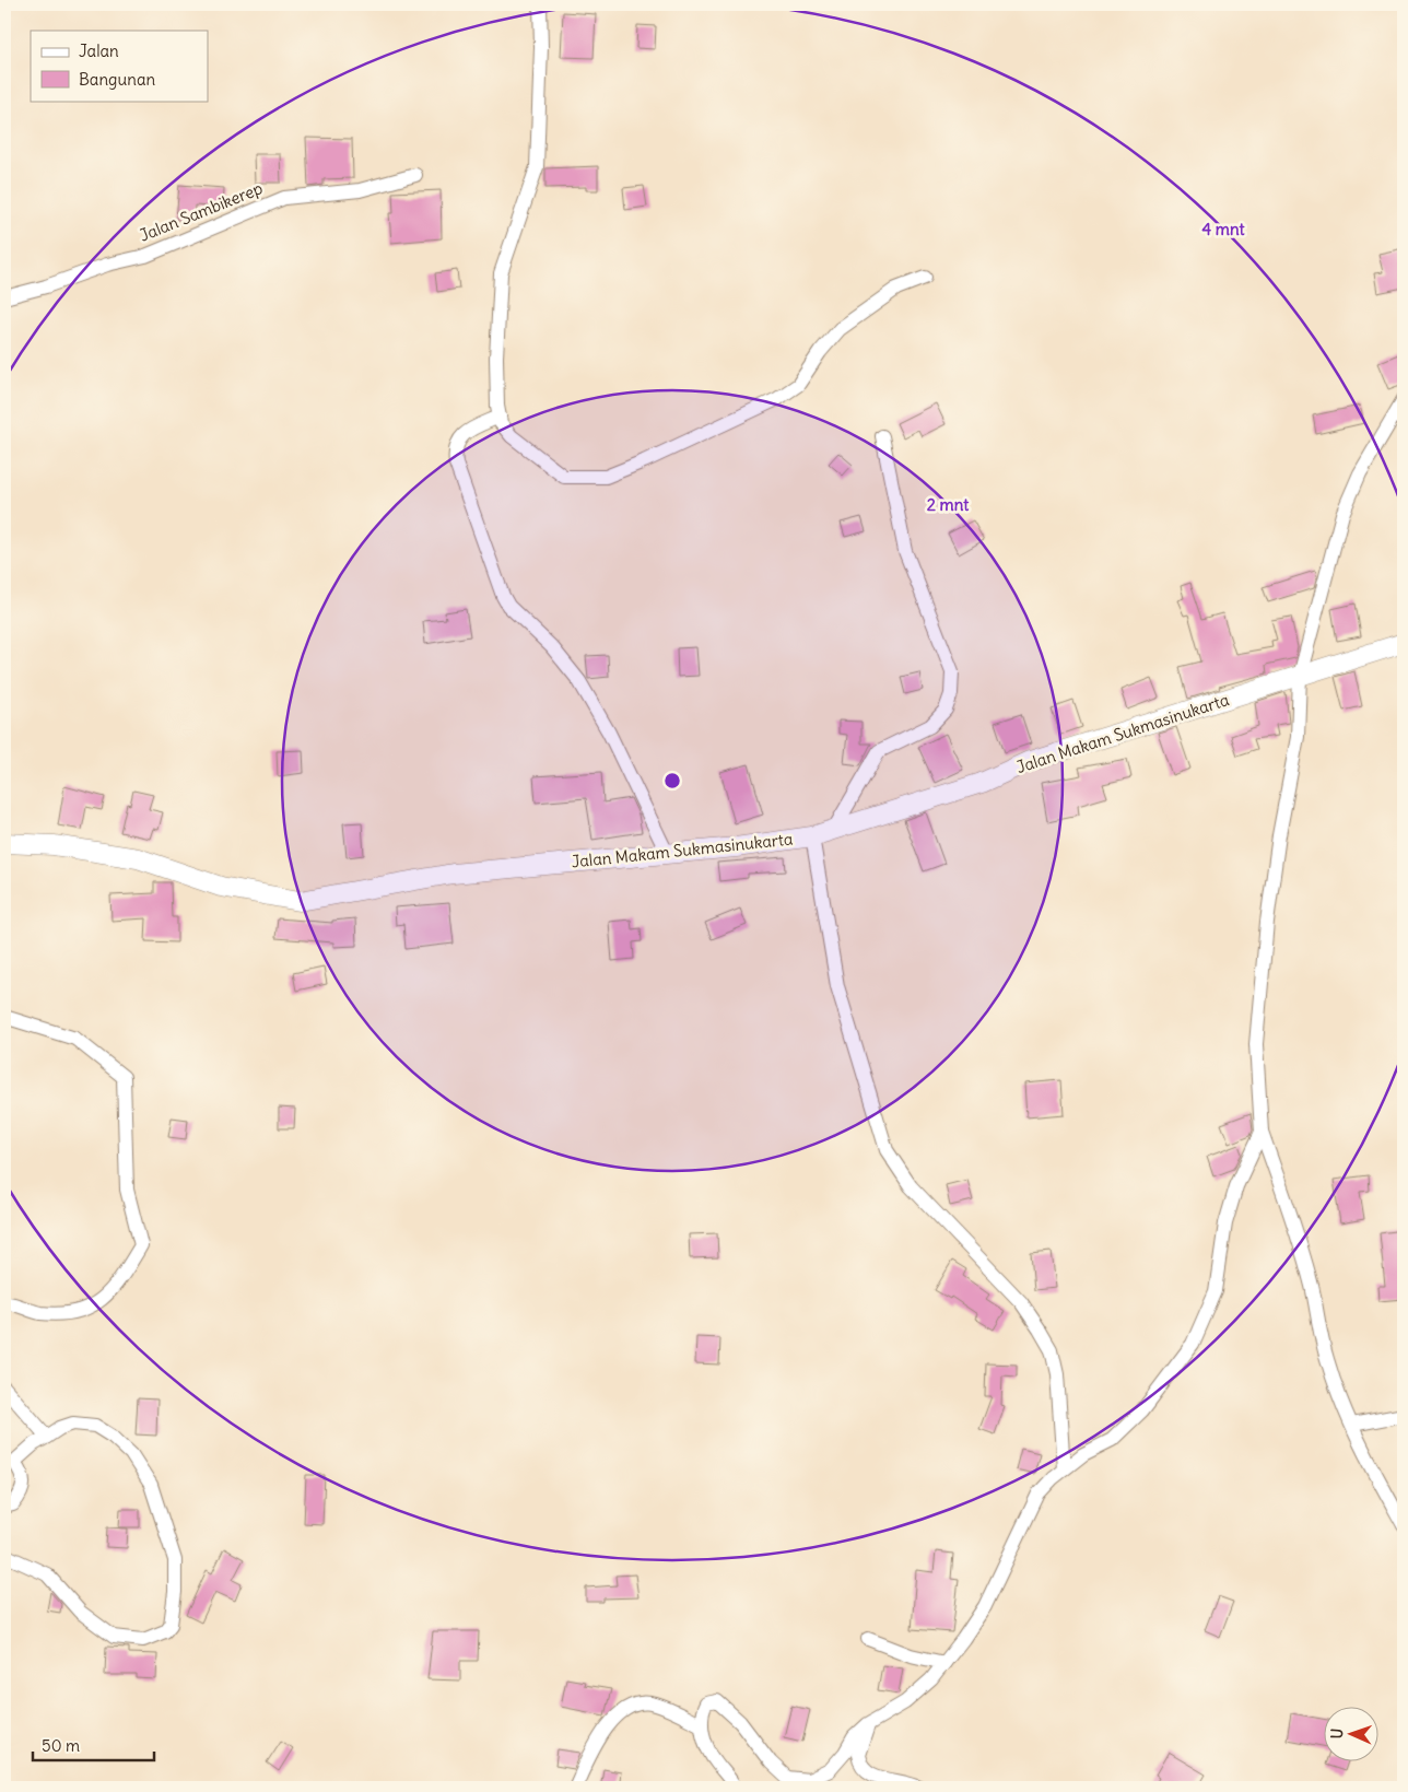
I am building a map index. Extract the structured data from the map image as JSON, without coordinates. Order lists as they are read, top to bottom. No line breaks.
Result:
{"streets":{"street":["Jalan Sambikerep","Jalan Makam Sukmasinukarta"]},"legend":["Jalan","Bangunan"],"scale_bar":"50 m","north":"left","rings":["4 mnt","2 mnt"]}
